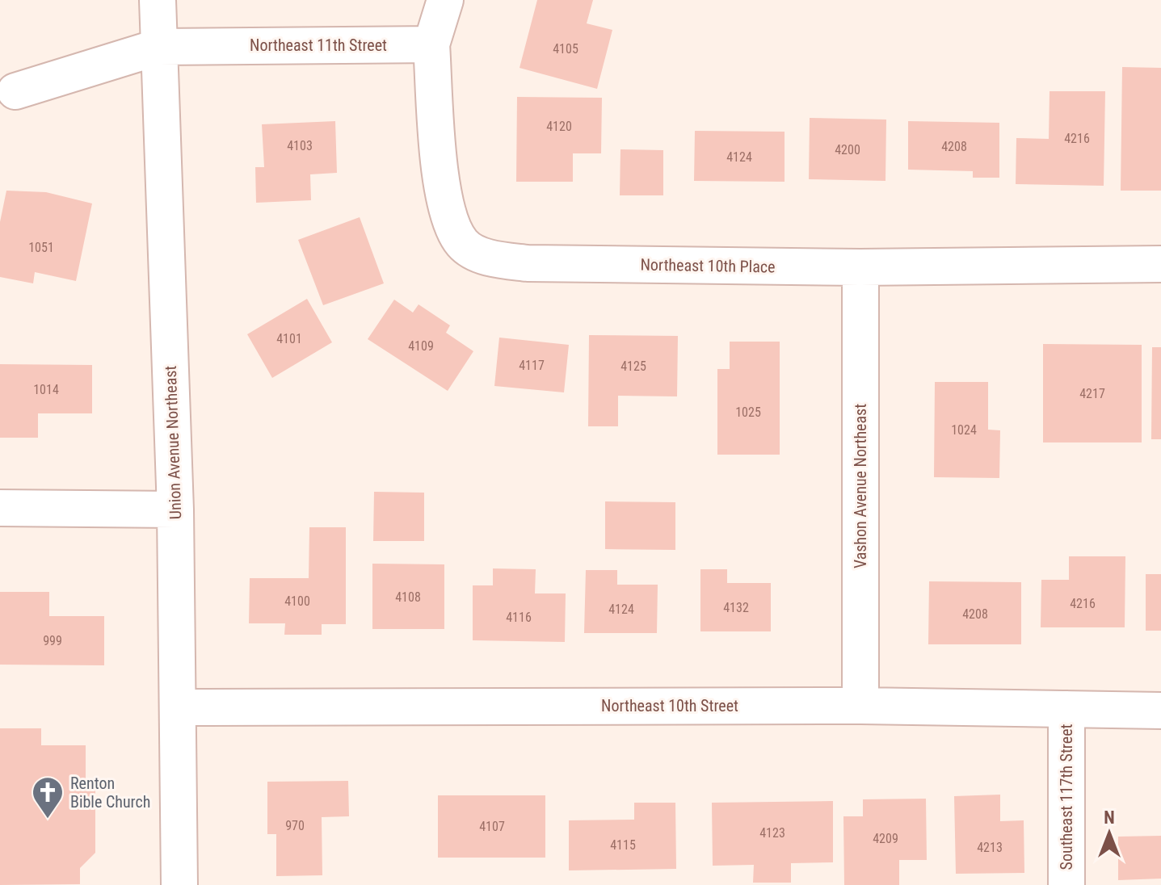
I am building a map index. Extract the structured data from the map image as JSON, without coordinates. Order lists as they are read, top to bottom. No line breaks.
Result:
{"streets":{"street":["Northeast 11th Street","Northeast 10th Place","Union Avenue Northeast","Vashon Avenue Northeast","Northeast 10th Street","Southeast 117th Street"]},"crossings":[["Northeast 11th Street","Northeast 10th Place"],["Northeast 11th Street","Union Avenue Northeast"],["Northeast 10th Place","Vashon Avenue Northeast"],["Union Avenue Northeast","Northeast 10th Street"],["Vashon Avenue Northeast","Northeast 10th Street"],["Northeast 10th Street","Southeast 117th Street"]],"places":{"church":["Renton Bible Church"]},"house_numbers":["4105","4120","4216","4103","4208","4200","4124","1051","4101","4109","4117","4125","1014","4217","1025","1024","4108","4100","4216","4132","4124","4208","4116","999","970","4107","4123","4209","4115","4213"],"north":"top"}
